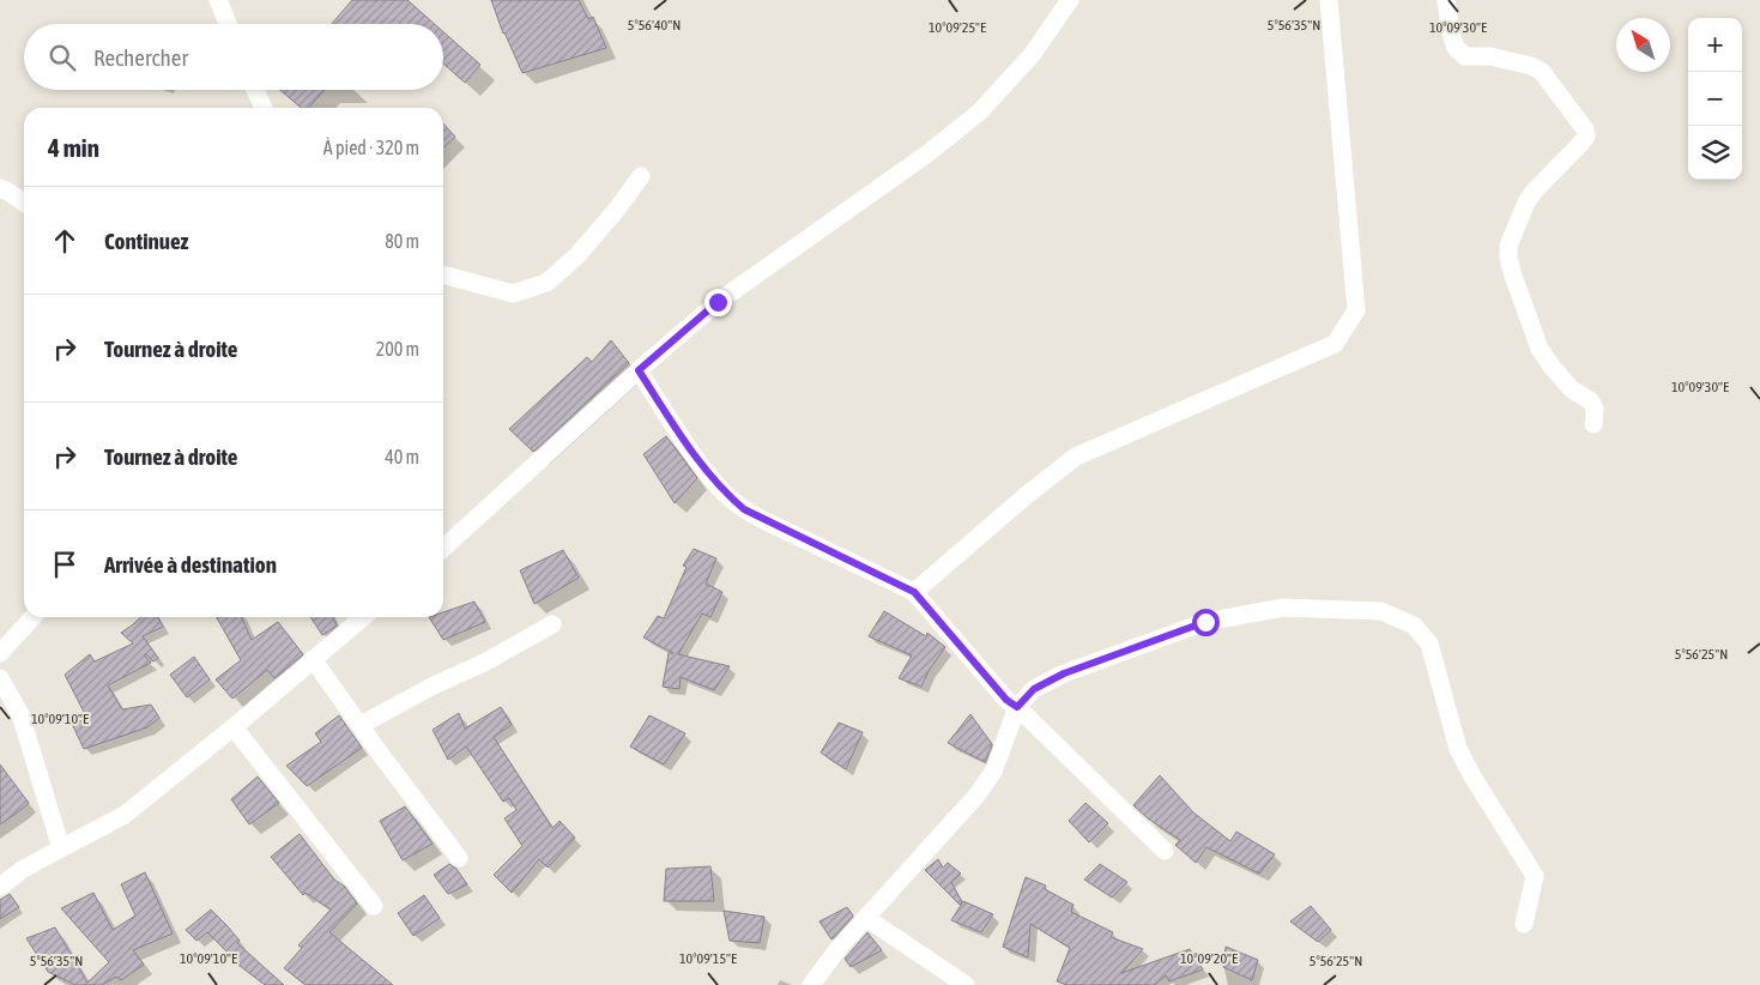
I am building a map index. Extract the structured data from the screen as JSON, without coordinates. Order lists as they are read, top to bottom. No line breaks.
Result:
{"north":"top left","page":{"map_buttons":["+","−"],"search":"Rechercher","heading":["4 min","À pied · 320 m"],"list":[["Continuez","80 m"],["Tournez à droite","200 m"],["Tournez à droite","40 m"],"Arrivée à destination"]},"coordinates":["5°56'40\"N","5°56'35\"N","10°09'25\"E","10°09'30\"E","5°56'25\"N","10°09'10\"E","10°09'15\"E","10°09'20\"E"]}
